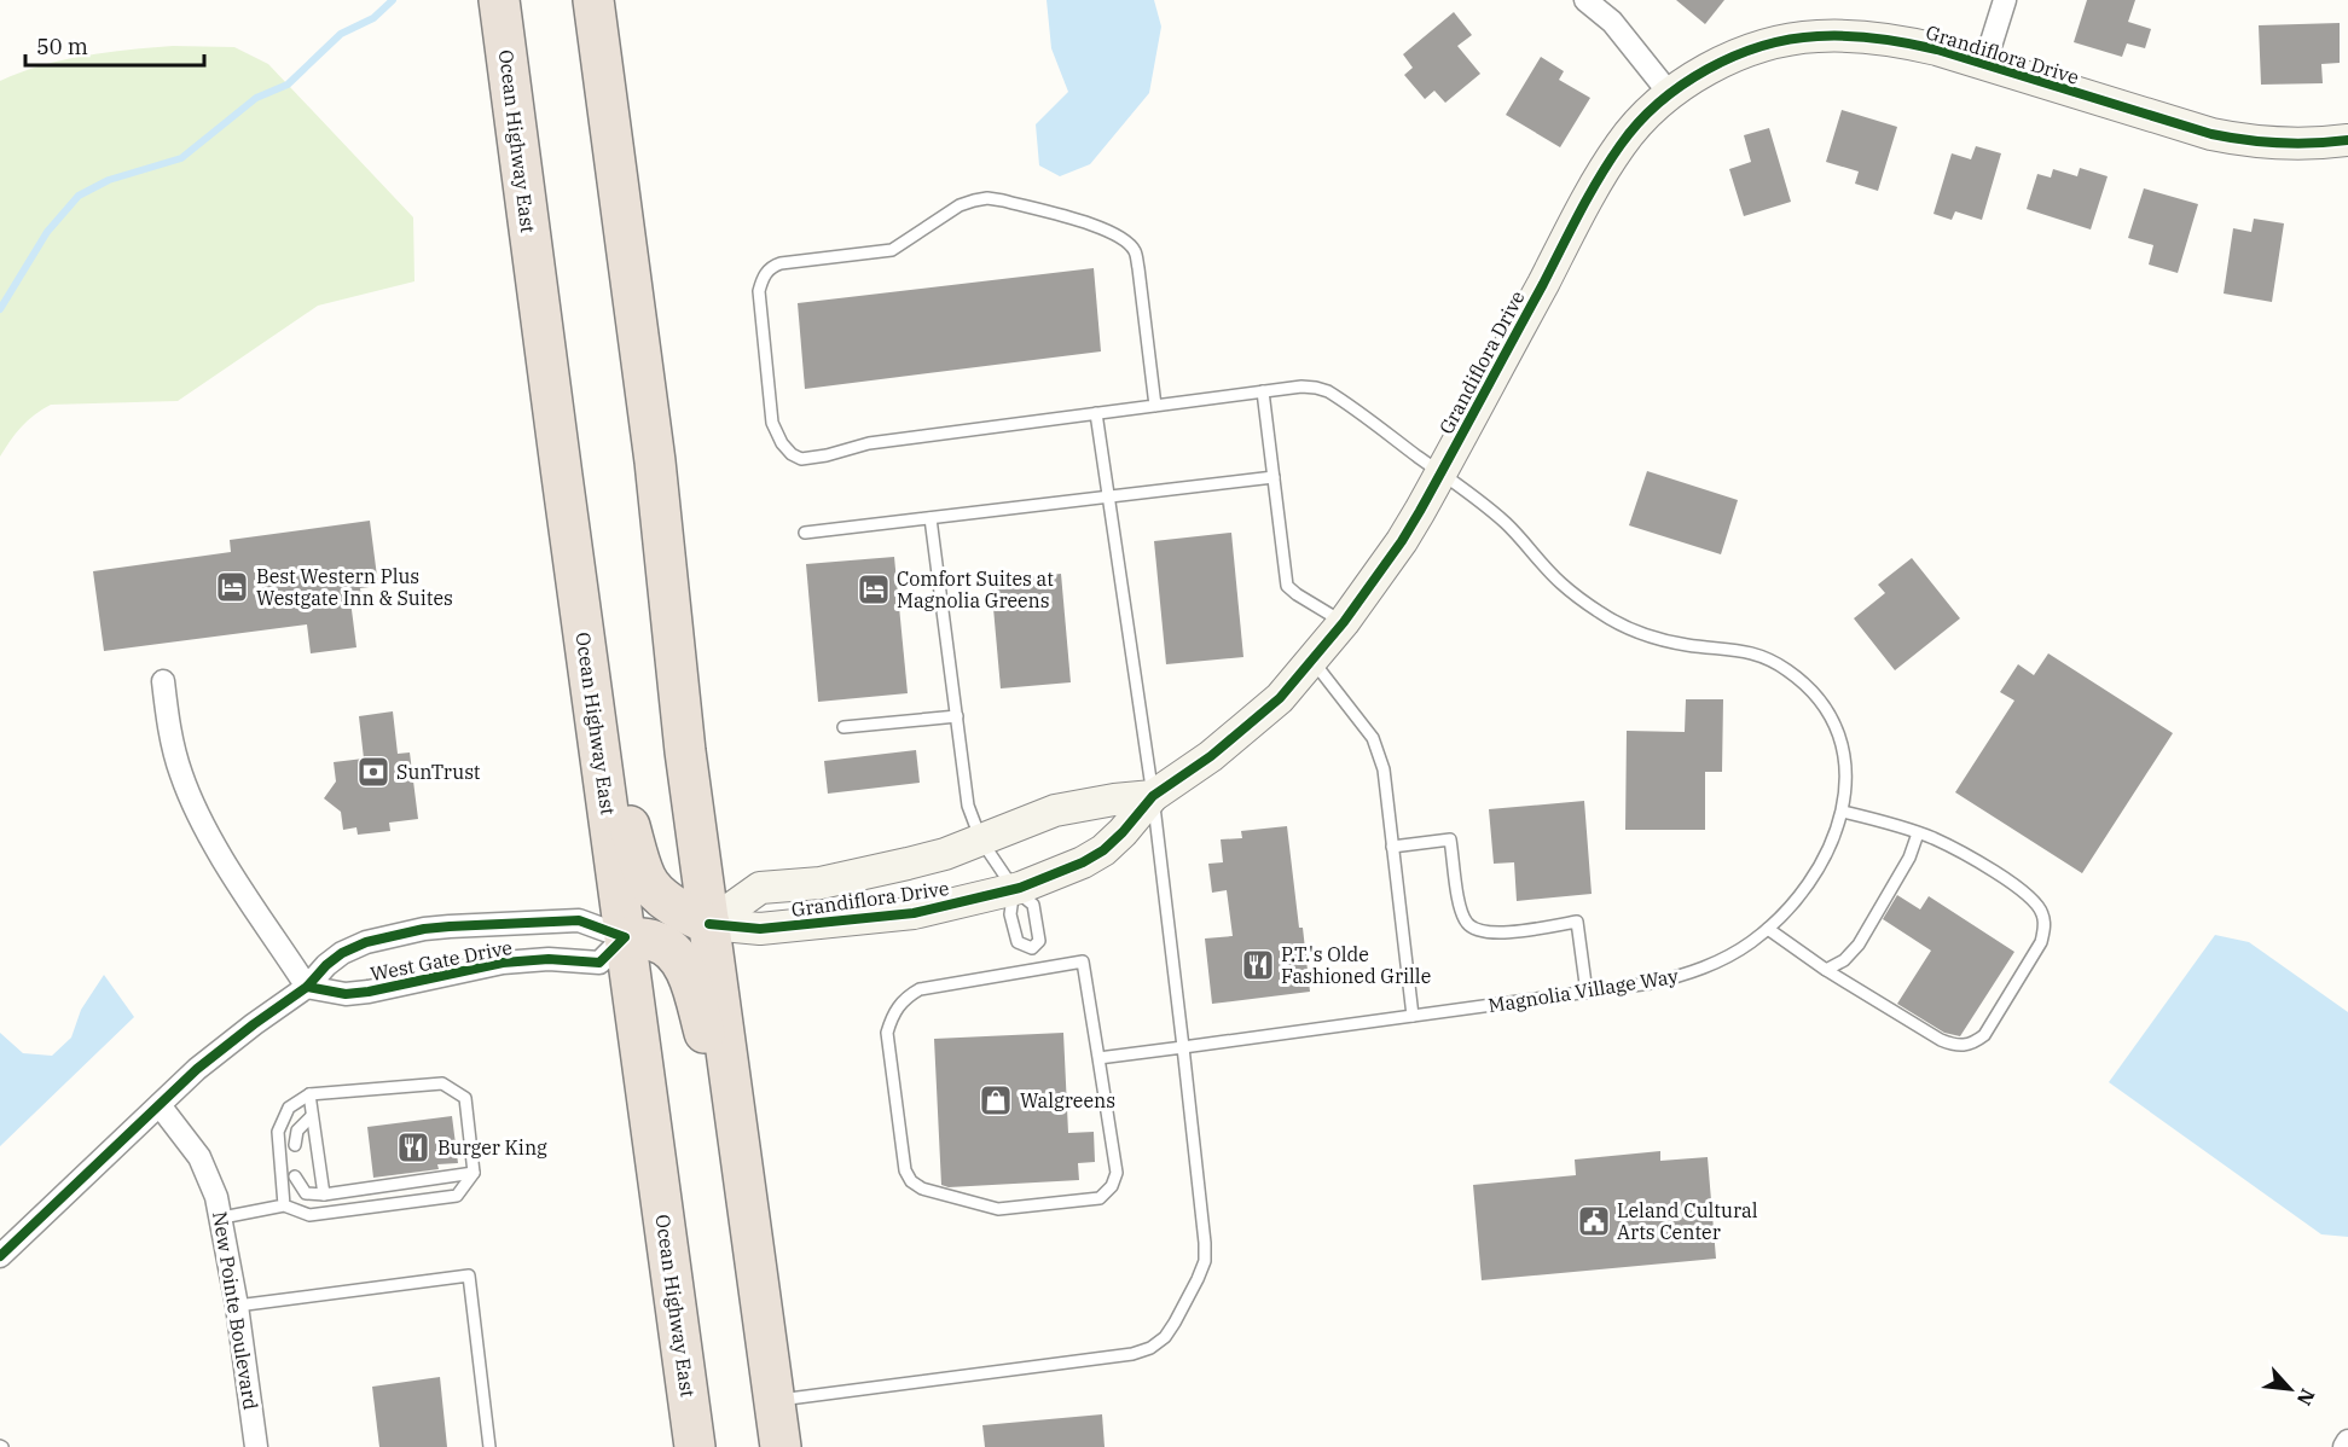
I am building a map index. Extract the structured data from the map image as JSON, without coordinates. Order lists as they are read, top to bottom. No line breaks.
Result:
{"streets":{"highway":["Ocean Highway East"],"street":["Grandiflora Drive","West Gate Drive","New Pointe Boulevard"],"lane":["Magnolia Village Way"]},"crossings":[["Grandiflora Drive","Magnolia Village Way"],["Ocean Highway East","West Gate Drive"],["West Gate Drive","New Pointe Boulevard"]],"places":{"hotel":["Best Western Plus Westgate Inn & Suites","Comfort Suites at Magnolia Greens"],"bank":["SunTrust"],"restaurant":["P.T.'s Olde Fashioned Grille","Burger King"],"shop":["Walgreens"],"public building":["Leland Cultural Arts Center"]},"scale_bar":"50 m","north":"bottom right"}
